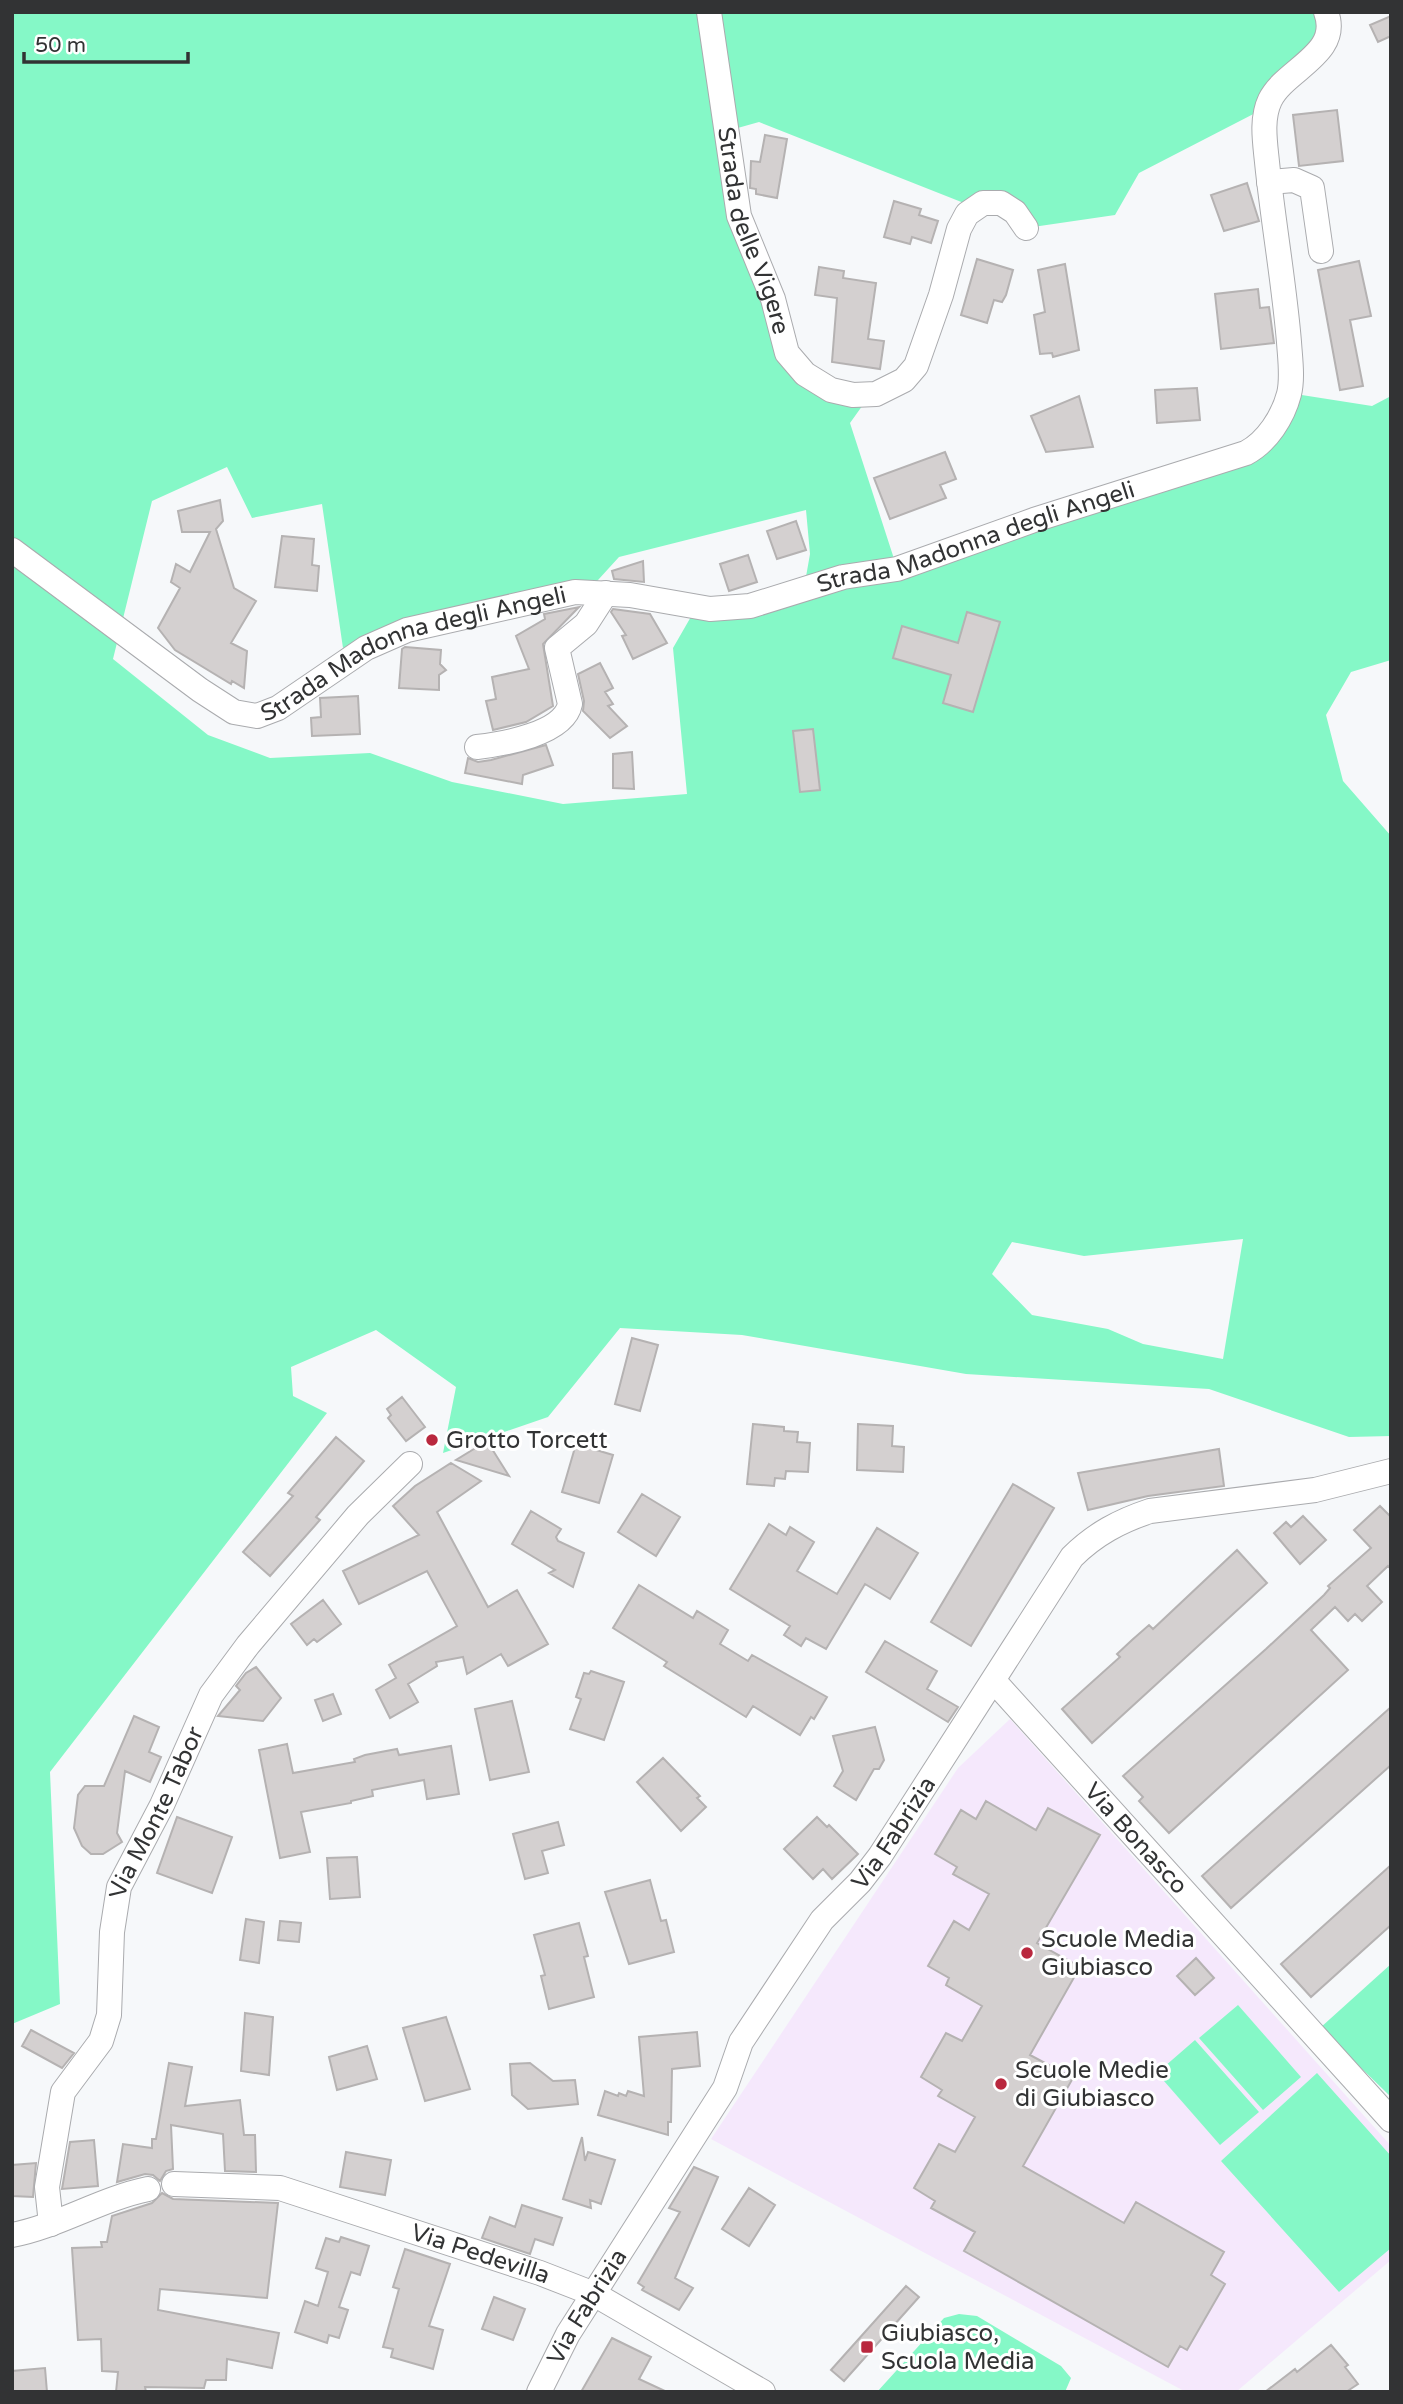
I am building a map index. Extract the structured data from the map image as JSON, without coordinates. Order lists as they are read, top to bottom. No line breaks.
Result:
{"streets":{"street":["Strada delle Vigere","Strada Madonna degli Angeli","Via Monte Tabor","Via Fabrizia","Via Bonasco","Via Pedevilla"]},"crossings":[["Via Fabrizia","Via Bonasco"],["Via Fabrizia","Via Pedevilla"]],"places":{"other":["Grotto Torcett","Scuole Media Giubiasco","Scuole Medie di Giubiasco"],"transit":["Giubiasco, Scuola Media"]},"scale_bar":"50 m"}
